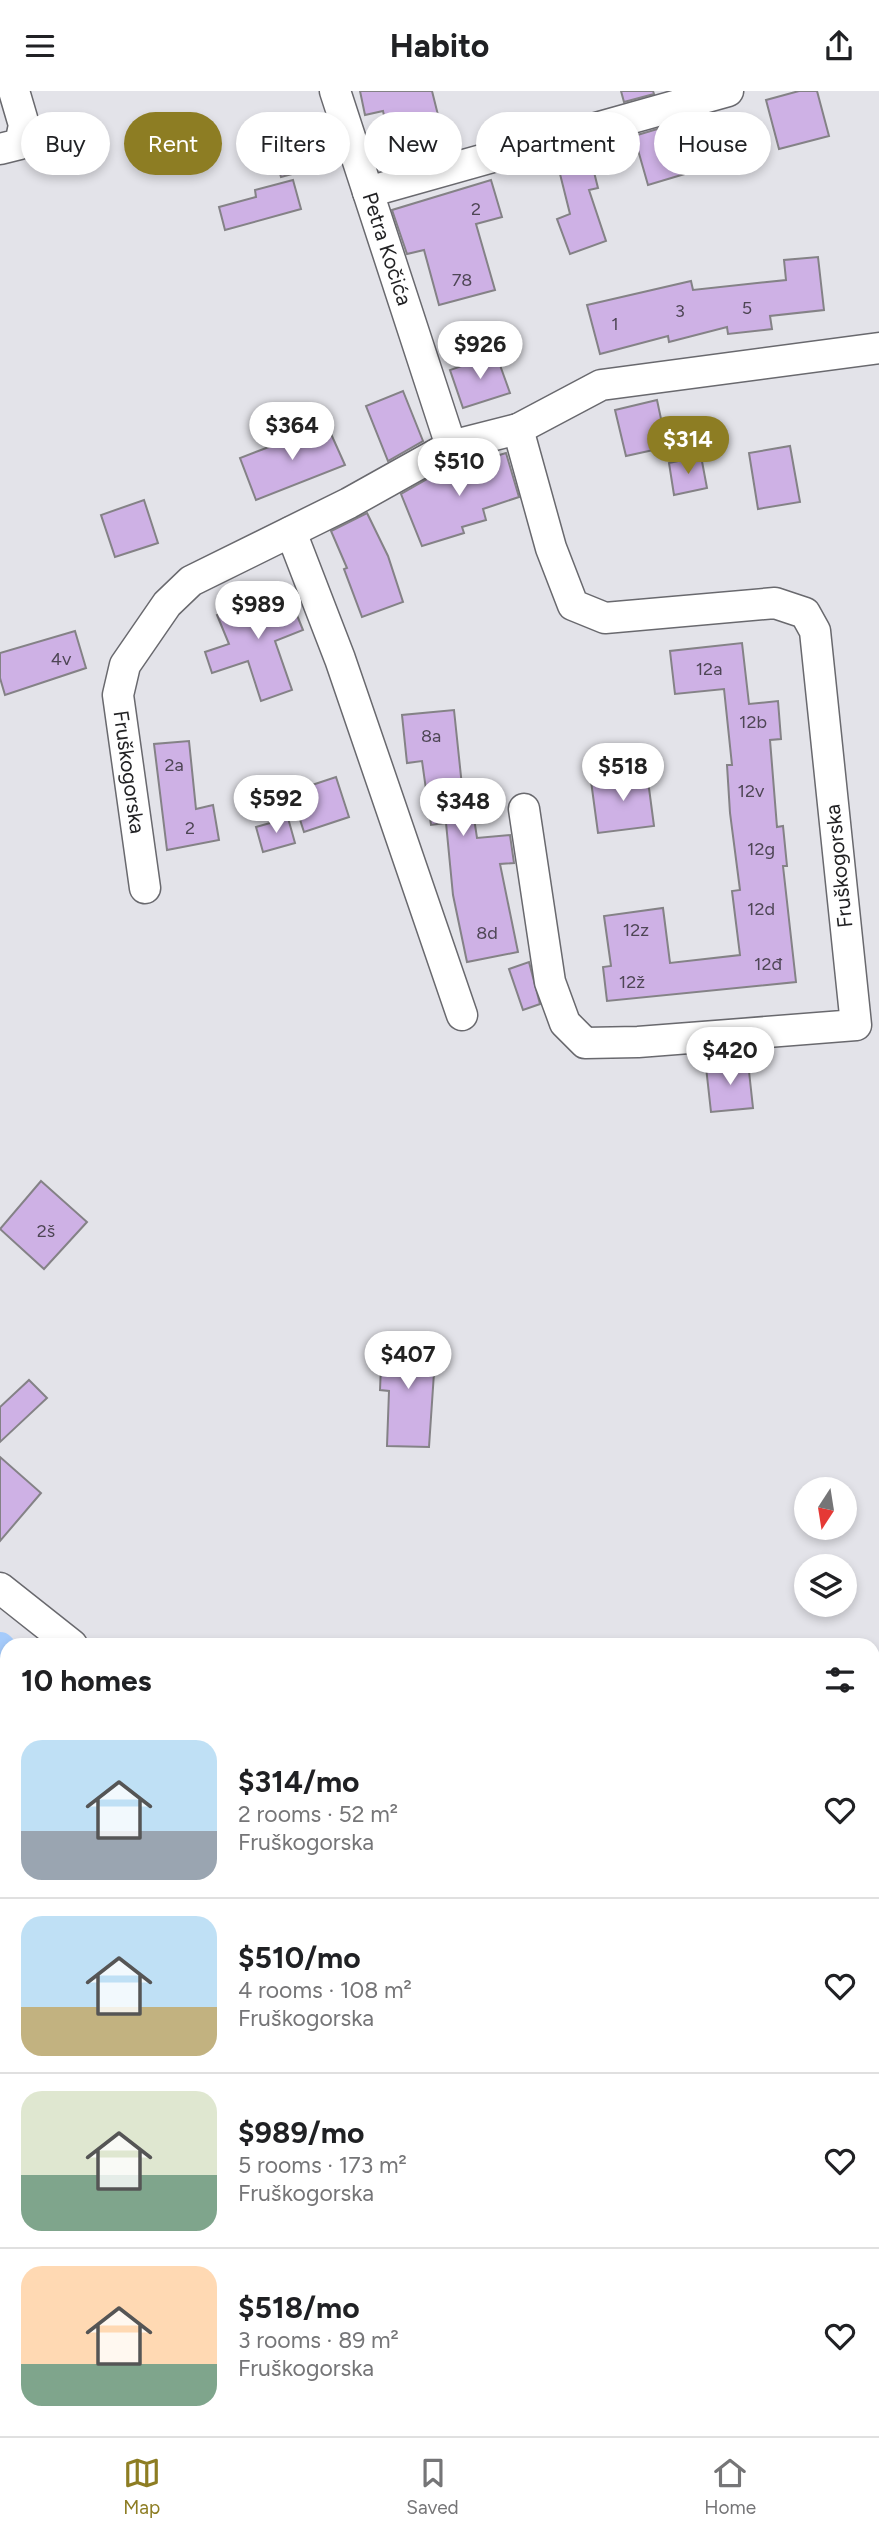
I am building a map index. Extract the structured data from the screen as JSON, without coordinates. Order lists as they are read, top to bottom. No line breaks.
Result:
{"streets":{"street":["Petra Kočića","Fruškogorska"]},"crossings":[["Petra Kočića","Fruškogorska"]],"house_numbers":["2","78","5","3","1","4v","12a","12b","8a","2a","12v","2","12g","12d","12z","8d","12đ","12ž","2š"],"north":"bottom","page":{"header":"Habito","chip":["Buy","Rent","Filters","New","Apartment","House"],"price":["$926","$364","$314","$510","$989","$518","$592","$348","$420","$407"],"heading":"10 homes","list":[{"name":"$314/mo","note":"2 rooms · 52 m² · Fruškogorska"},{"name":"$510/mo","note":"4 rooms · 108 m² · Fruškogorska"},{"name":"$989/mo","note":"5 rooms · 173 m² · Fruškogorska"},{"name":"$518/mo","note":"3 rooms · 89 m² · Fruškogorska"}],"tabs":["Map","Saved","Home"]}}
